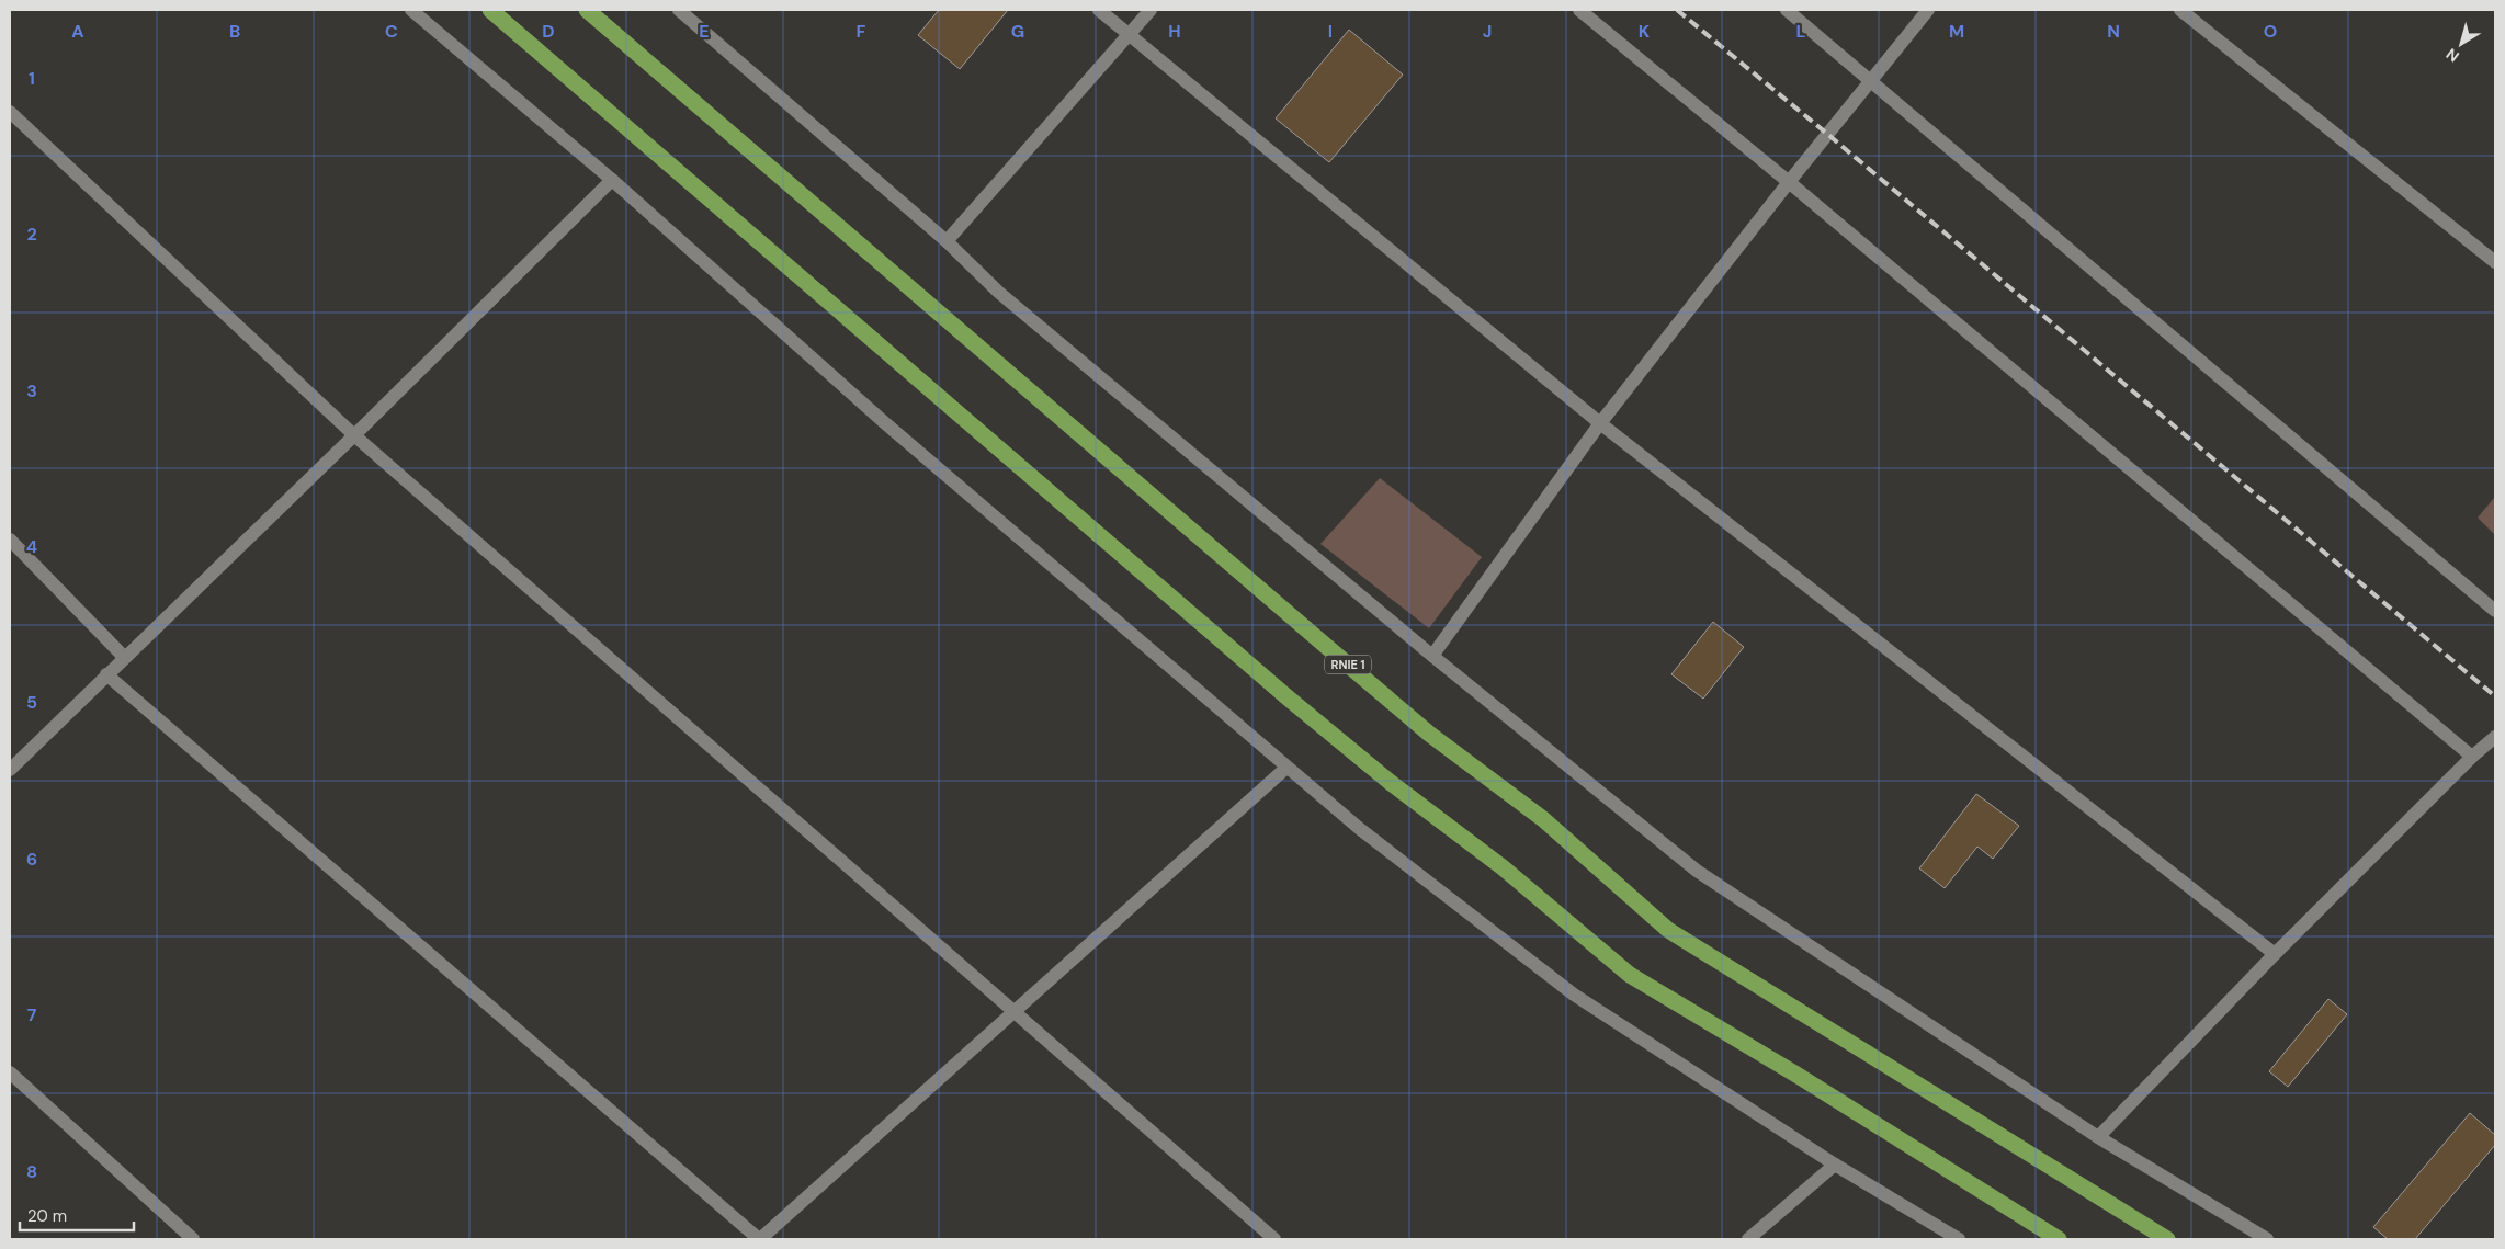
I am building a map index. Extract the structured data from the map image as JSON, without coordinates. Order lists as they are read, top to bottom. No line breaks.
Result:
{"streets":{"highway":["RNIE 1"]},"scale_bar":"20 m","north":"bottom left","grid":{"columns":["A","B","C","D","E","F","G","H","I","J","K","L","M","N","O"],"rows":["1","2","3","4","5","6","7","8"]}}
